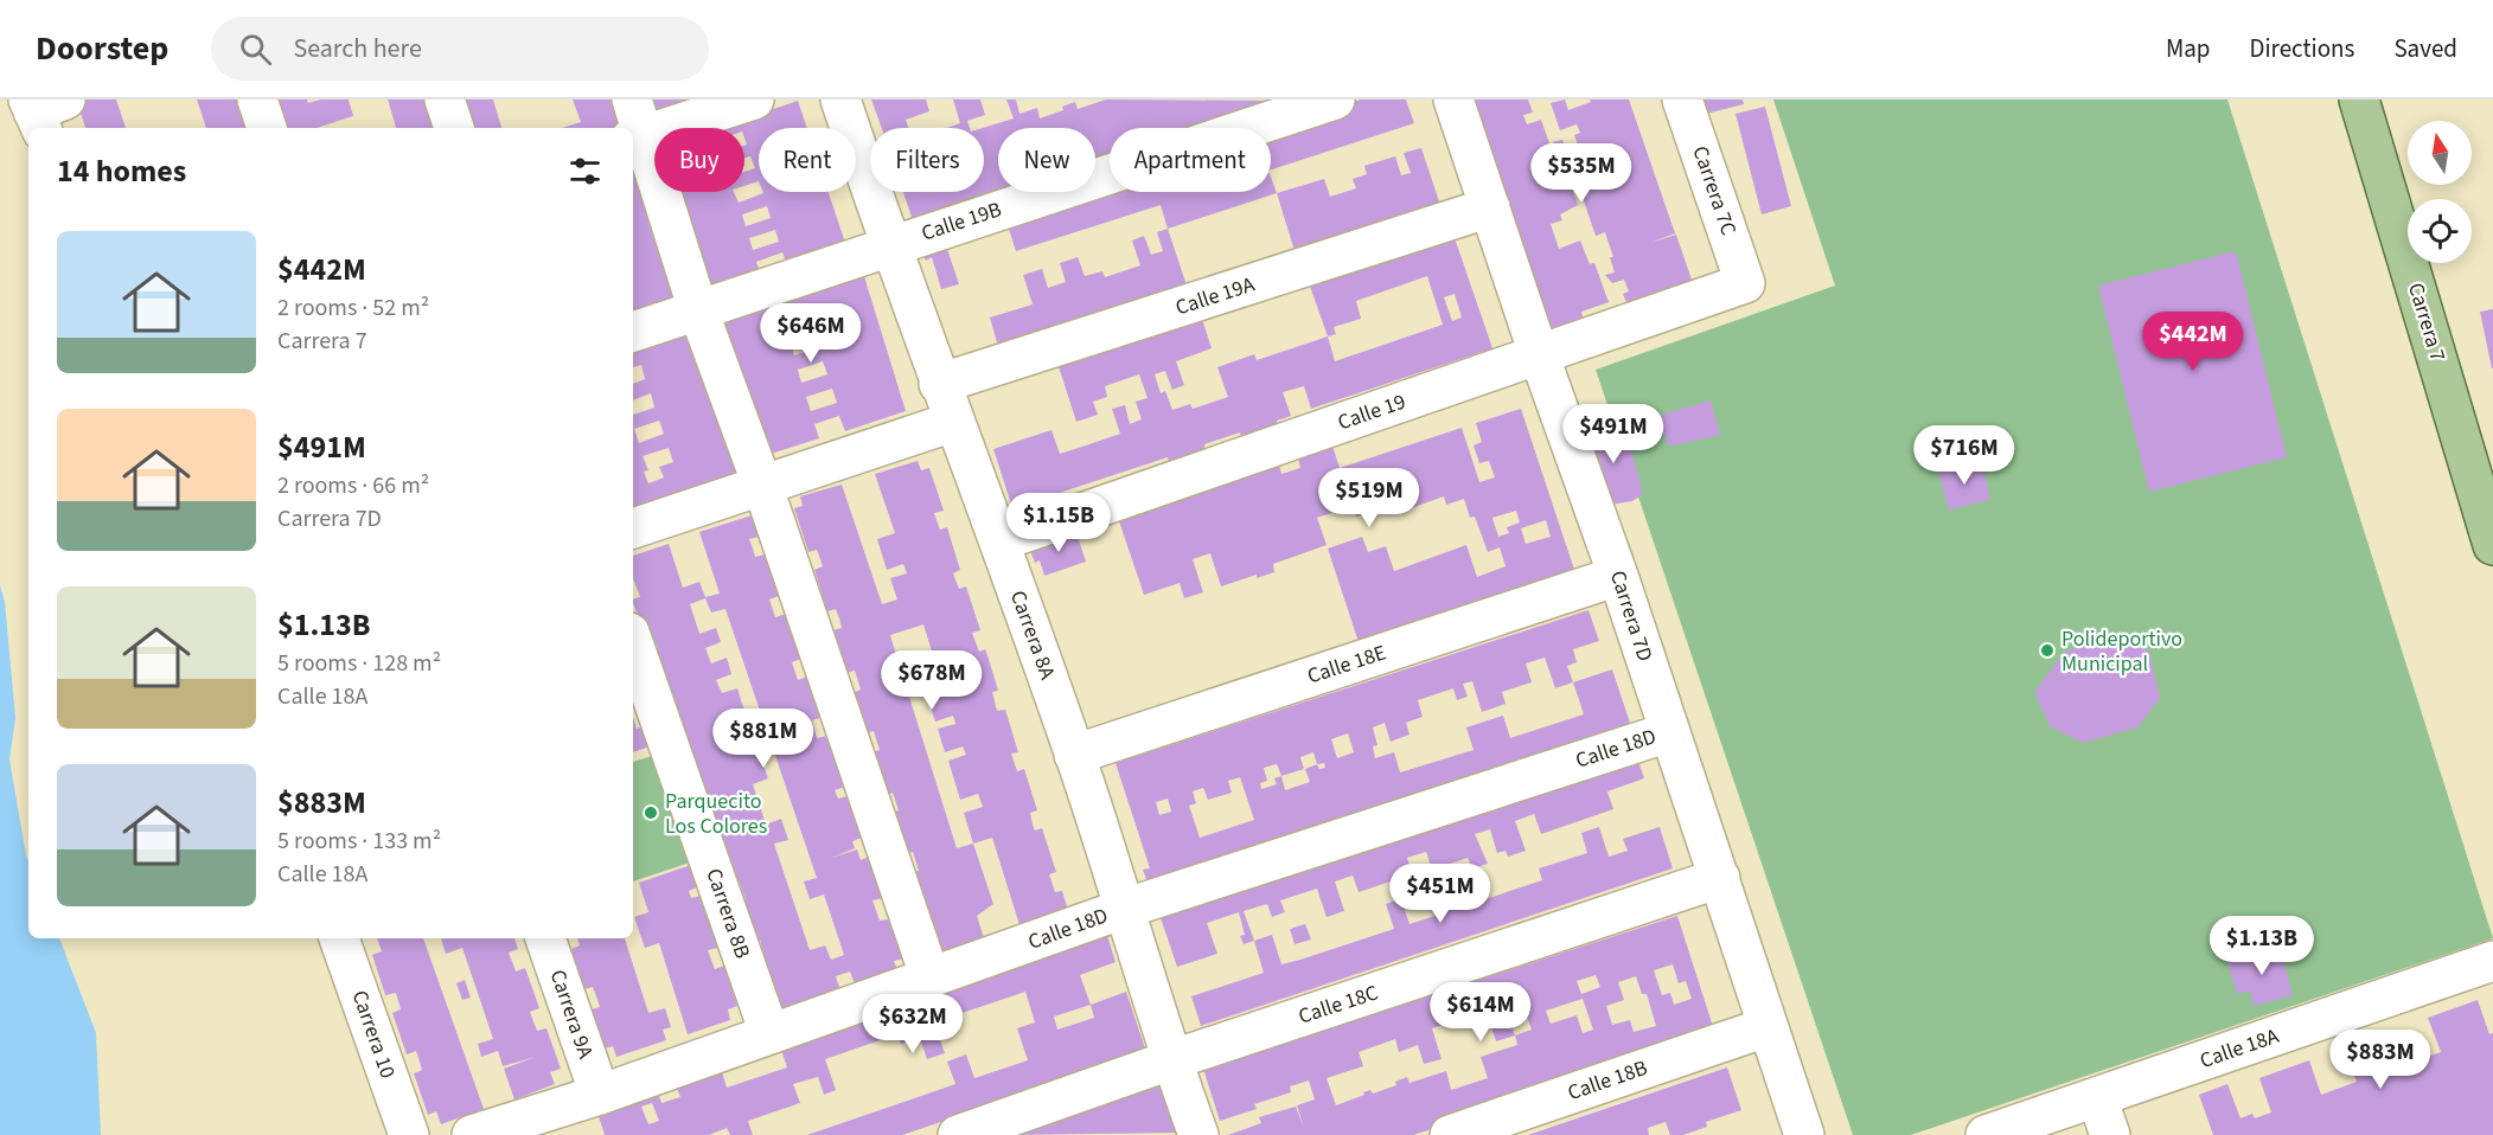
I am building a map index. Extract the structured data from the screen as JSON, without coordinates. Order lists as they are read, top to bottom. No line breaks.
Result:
{"streets":{"main road":["Carrera 7"],"street":["Carrera 7C","Calle 19B","Calle 19A","Calle 19","Carrera 7D","Carrera 8A","Calle 18E","Calle 18D","Carrera 8B","Calle 18C","Carrera 9A","Carrera 10","Calle 18A","Calle 18B"]},"crossings":[["Carrera 7C","Calle 19"],["Calle 19B","Carrera 8A"],["Calle 19A","Carrera 7D"],["Calle 19A","Carrera 8A"],["Calle 19","Carrera 7D"],["Calle 19","Carrera 8A"],["Carrera 7D","Calle 18E"],["Carrera 7D","Calle 18D"],["Carrera 7D","Calle 18C"],["Carrera 7D","Calle 18B"],["Carrera 8A","Calle 18E"],["Carrera 8A","Calle 18D"],["Carrera 8A","Calle 18C"],["Calle 18D","Carrera 8B"],["Calle 18D","Carrera 9A"]],"places":["Polideportivo Municipal","Parquecito Los Colores"],"north":"top","page":{"header":"Doorstep","search":"Search here","nav":["Map","Directions","Saved"],"chip":["Buy","Rent","Filters","New","Apartment"],"heading":"14 homes","price":["$535M","$646M","$442M","$491M","$716M","$519M","$1.15B","$678M","$881M","$451M","$1.13B","$614M","$632M","$883M"],"list":[{"name":"$442M","note":"2 rooms · 52 m² · Carrera 7"},{"name":"$491M","note":"2 rooms · 66 m² · Carrera 7D"},{"name":"$1.13B","note":"5 rooms · 128 m² · Calle 18A"},{"name":"$883M","note":"5 rooms · 133 m² · Calle 18A"}]}}
